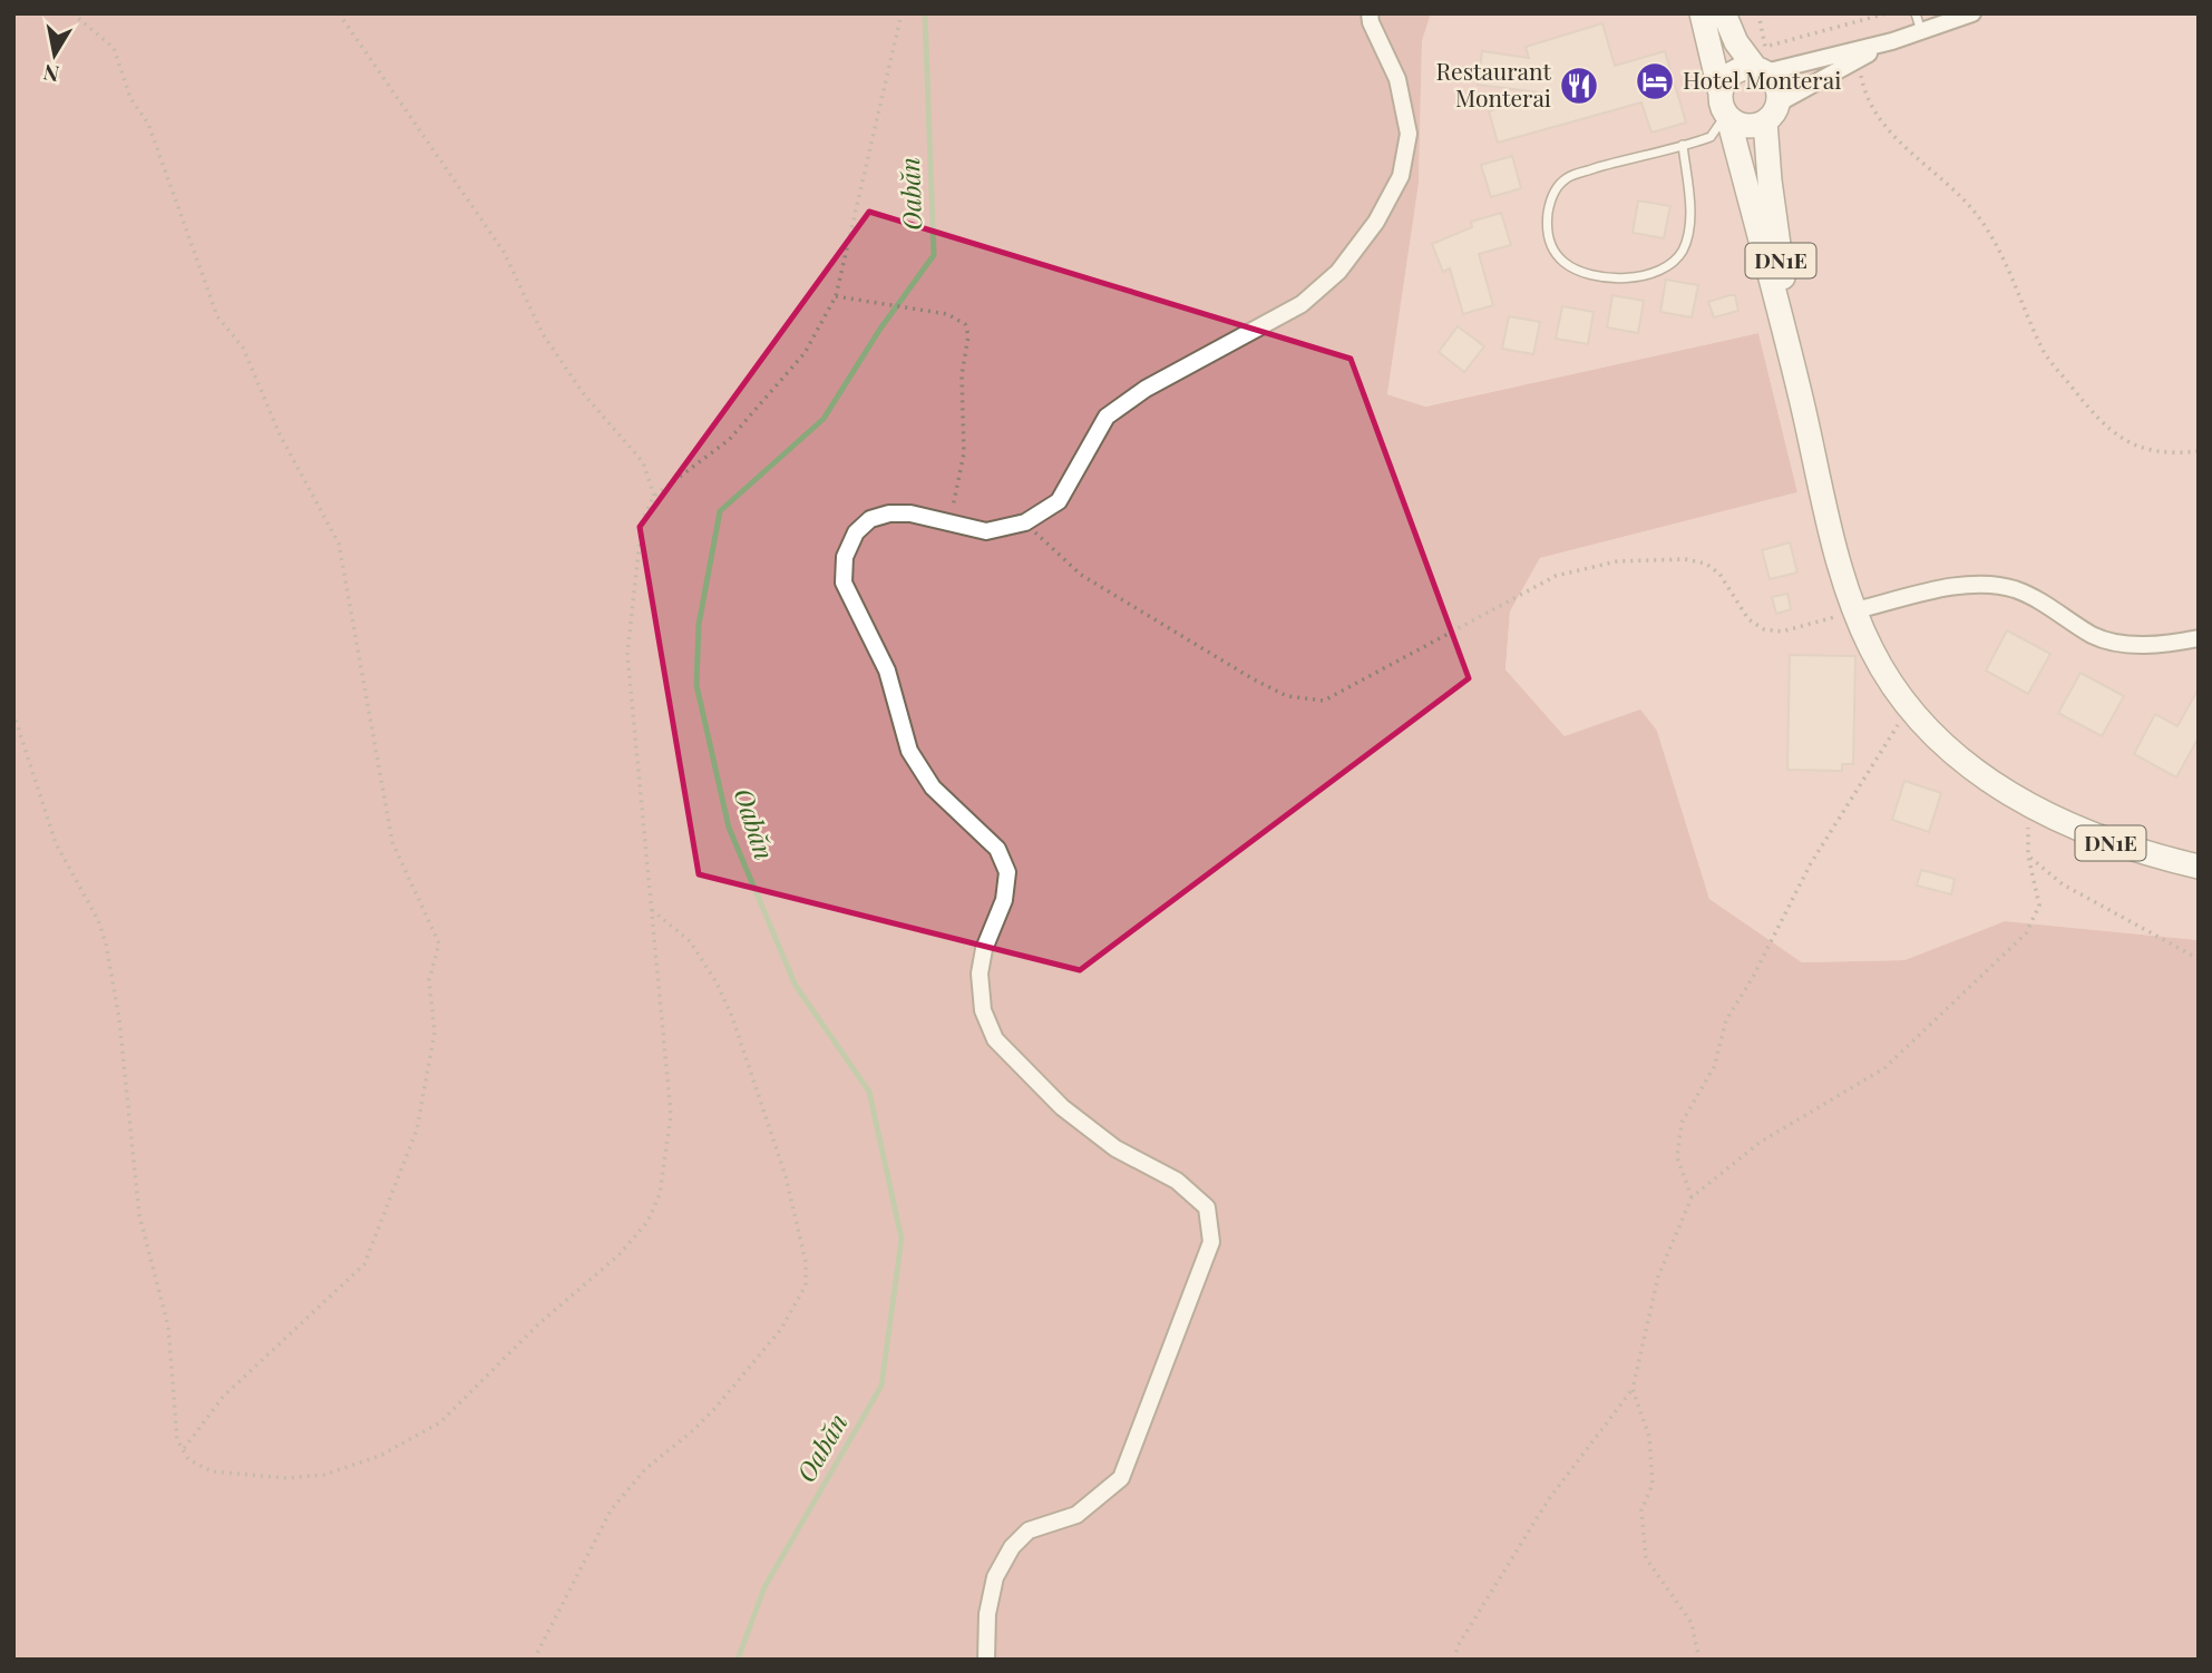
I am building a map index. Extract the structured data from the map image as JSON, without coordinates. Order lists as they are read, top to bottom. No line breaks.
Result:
{"streets":{"main road":["DN1E"]},"water":["Oabăn"],"places":{"hotel":["Hotel Monterai"],"restaurant":["Restaurant Monterai"]},"north":"bottom"}
